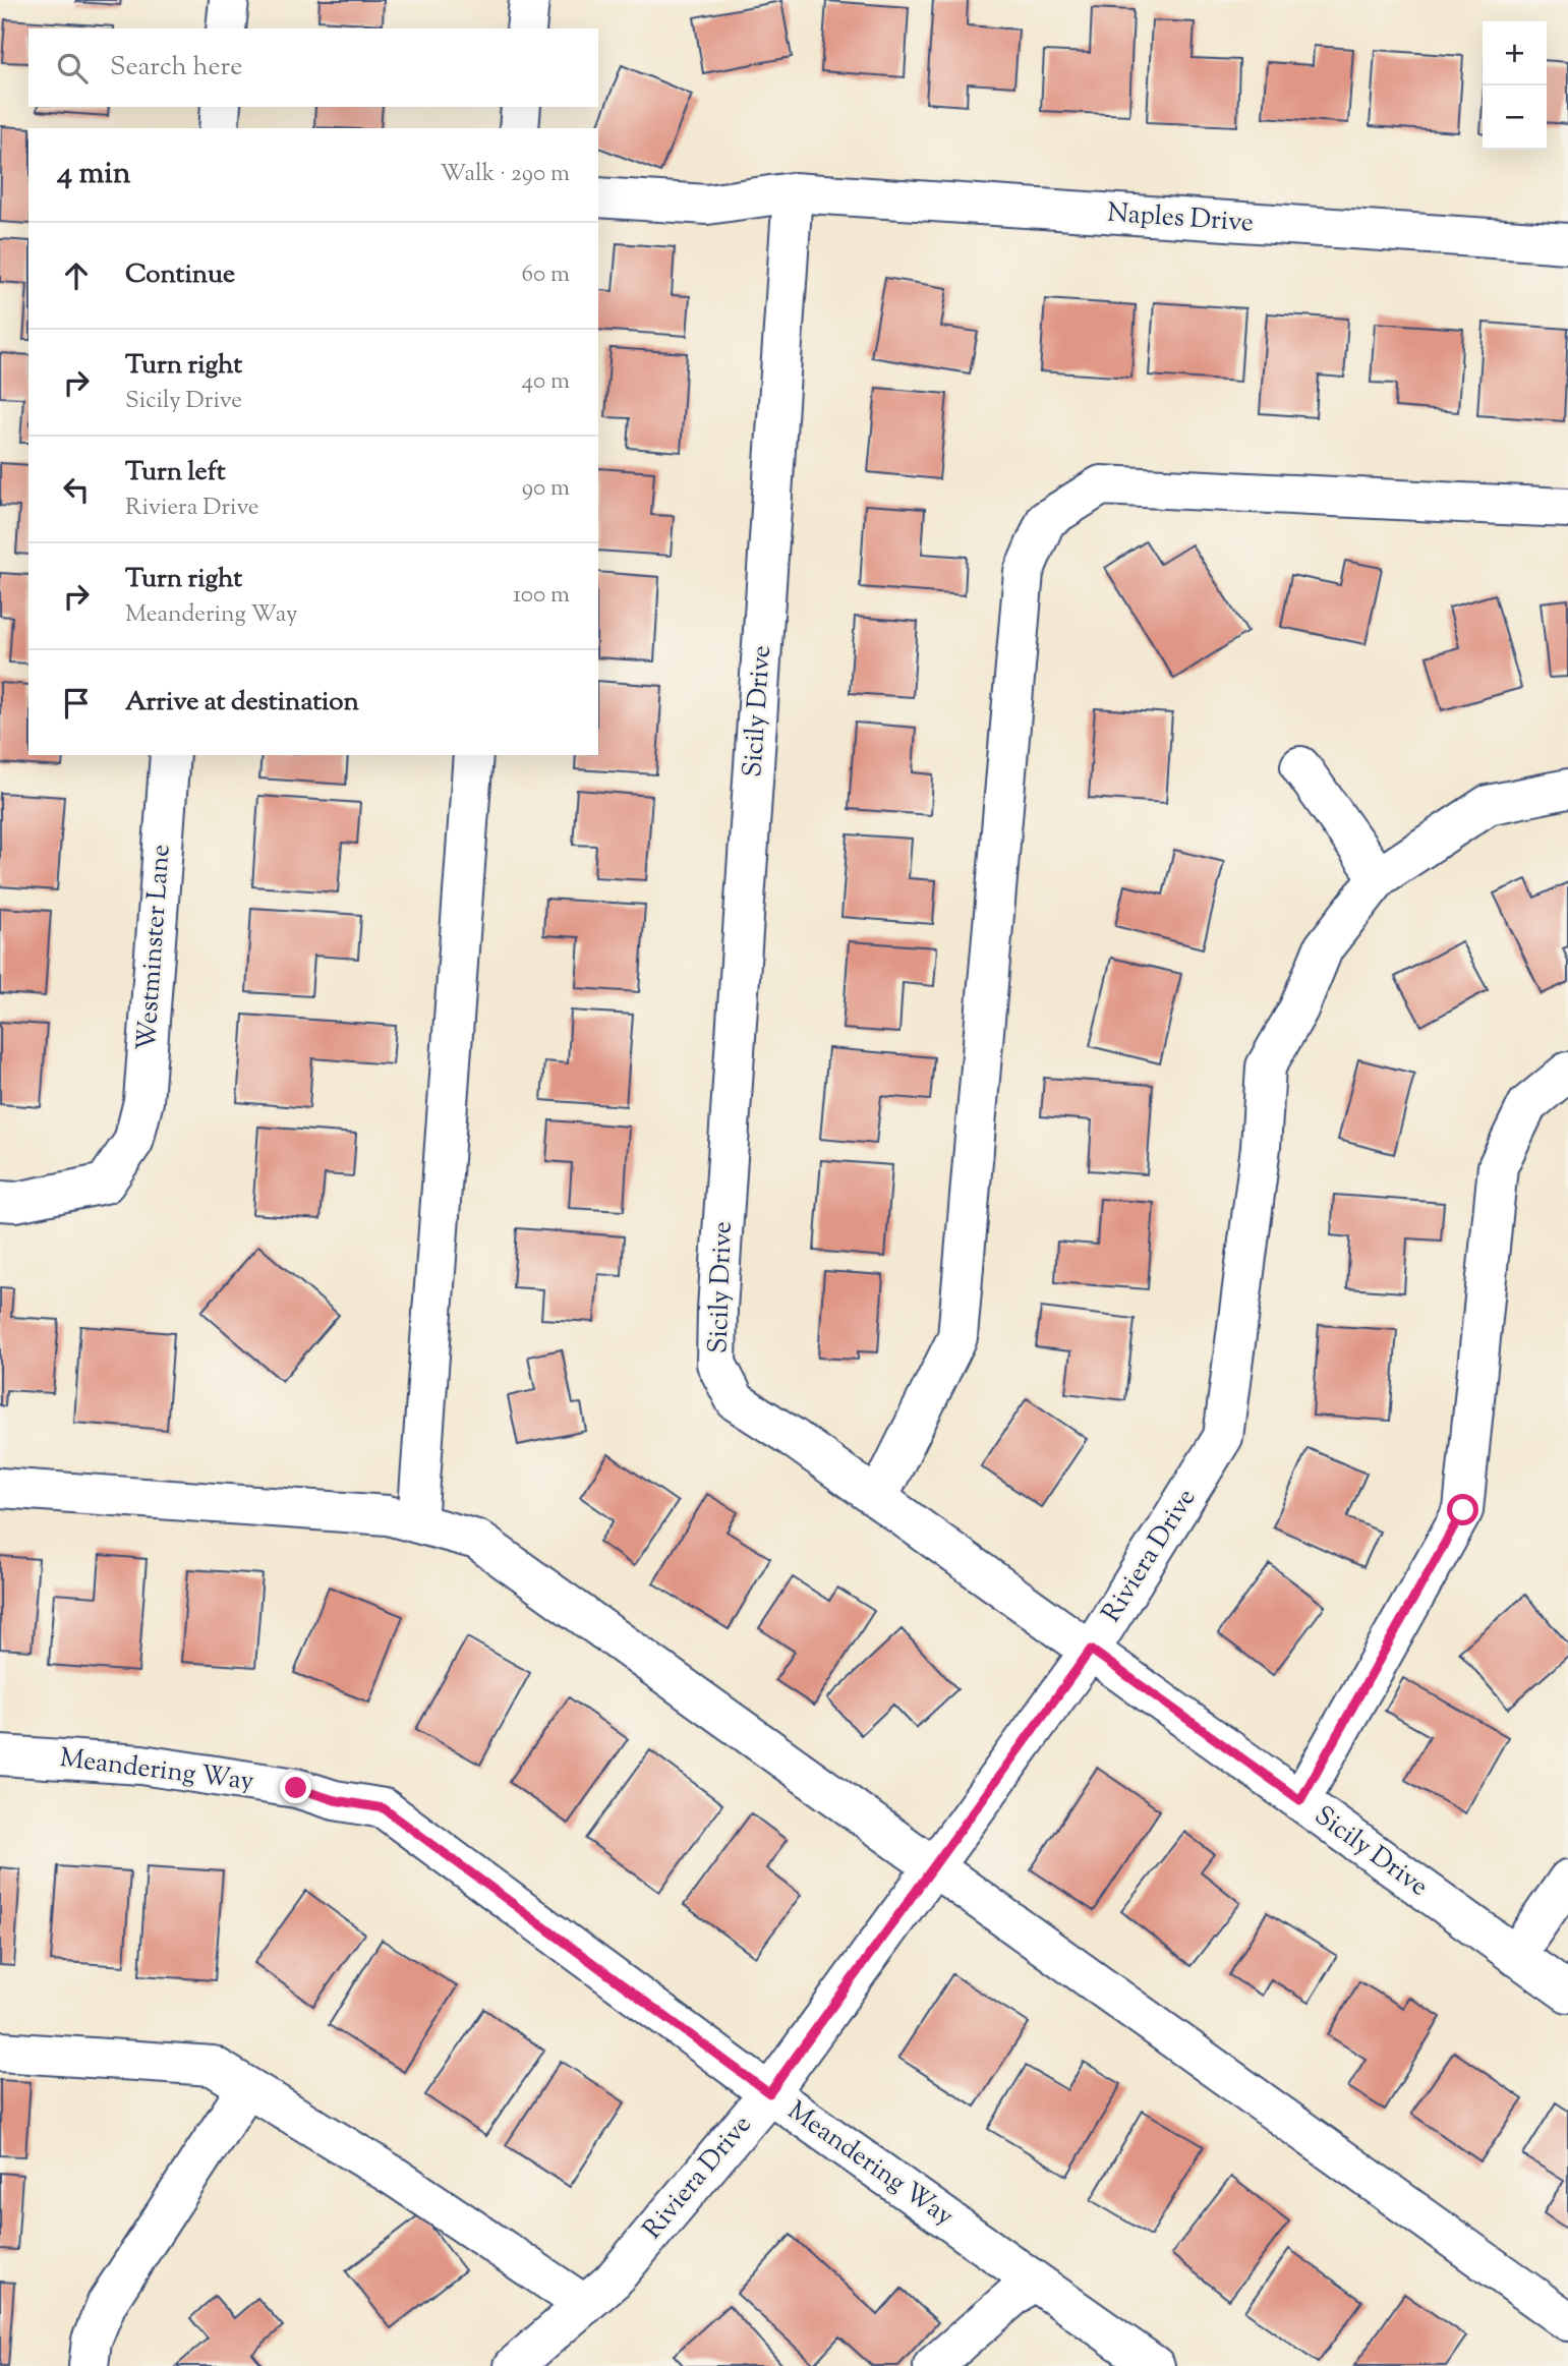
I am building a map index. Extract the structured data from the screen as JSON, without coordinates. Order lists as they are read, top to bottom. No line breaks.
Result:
{"streets":{"street":["Naples Drive","Sicily Drive","Westminster Lane","Riviera Drive","Meandering Way"]},"crossings":[["Naples Drive","Sicily Drive"],["Sicily Drive","Riviera Drive"],["Riviera Drive","Meandering Way"]],"page":{"map_buttons":["+","−"],"search":"Search here","heading":["4 min","Walk · 290 m"],"list":[["Continue","60 m"],["Turn right","Sicily Drive","40 m"],["Turn left","Riviera Drive","90 m"],["Turn right","Meandering Way","100 m"],"Arrive at destination"]}}
